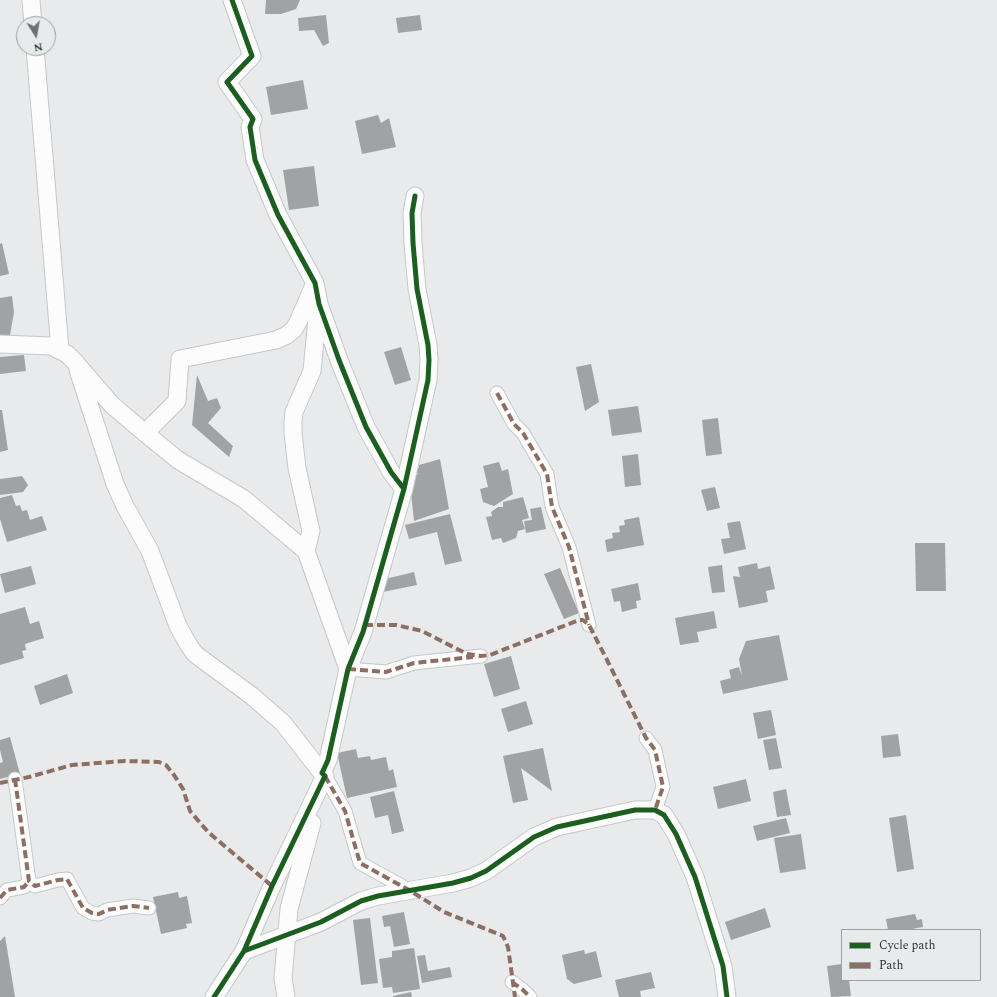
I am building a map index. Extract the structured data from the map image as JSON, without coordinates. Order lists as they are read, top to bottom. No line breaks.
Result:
{"legend":["Cycle path","Path"],"north":"bottom"}
